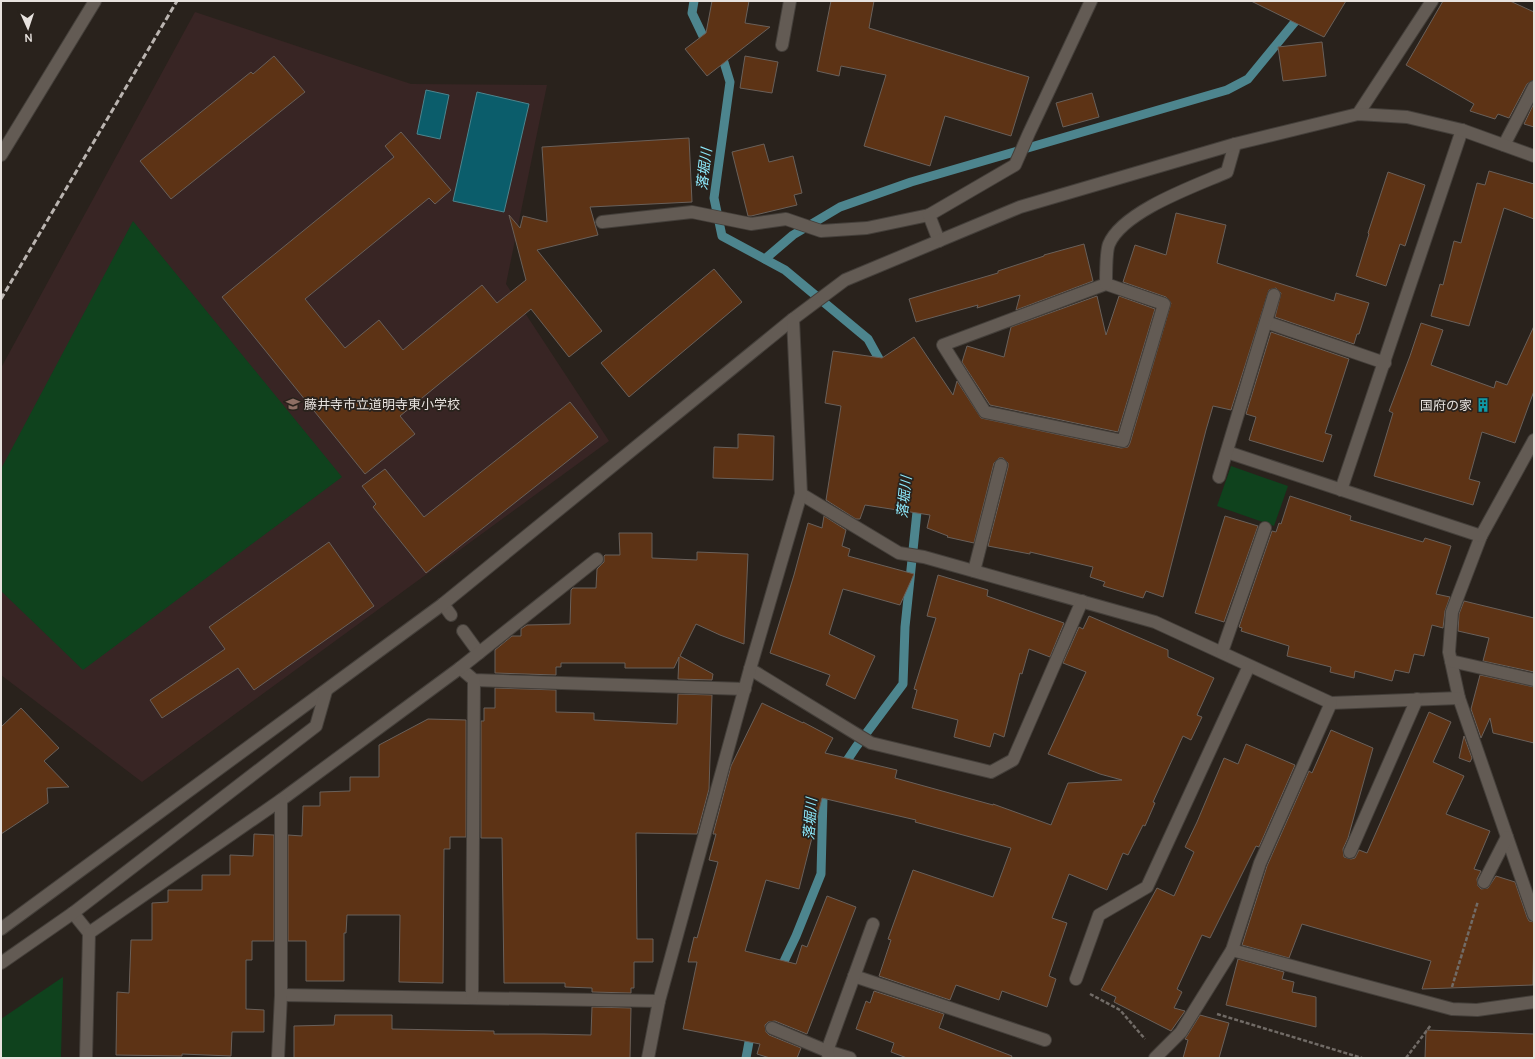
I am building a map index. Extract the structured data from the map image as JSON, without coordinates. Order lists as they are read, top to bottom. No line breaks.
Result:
{"water":["落堀川"],"places":{"school or university":["藤井寺市立道明寺東小学校"],"building":["国府の家"]},"north":"bottom"}
